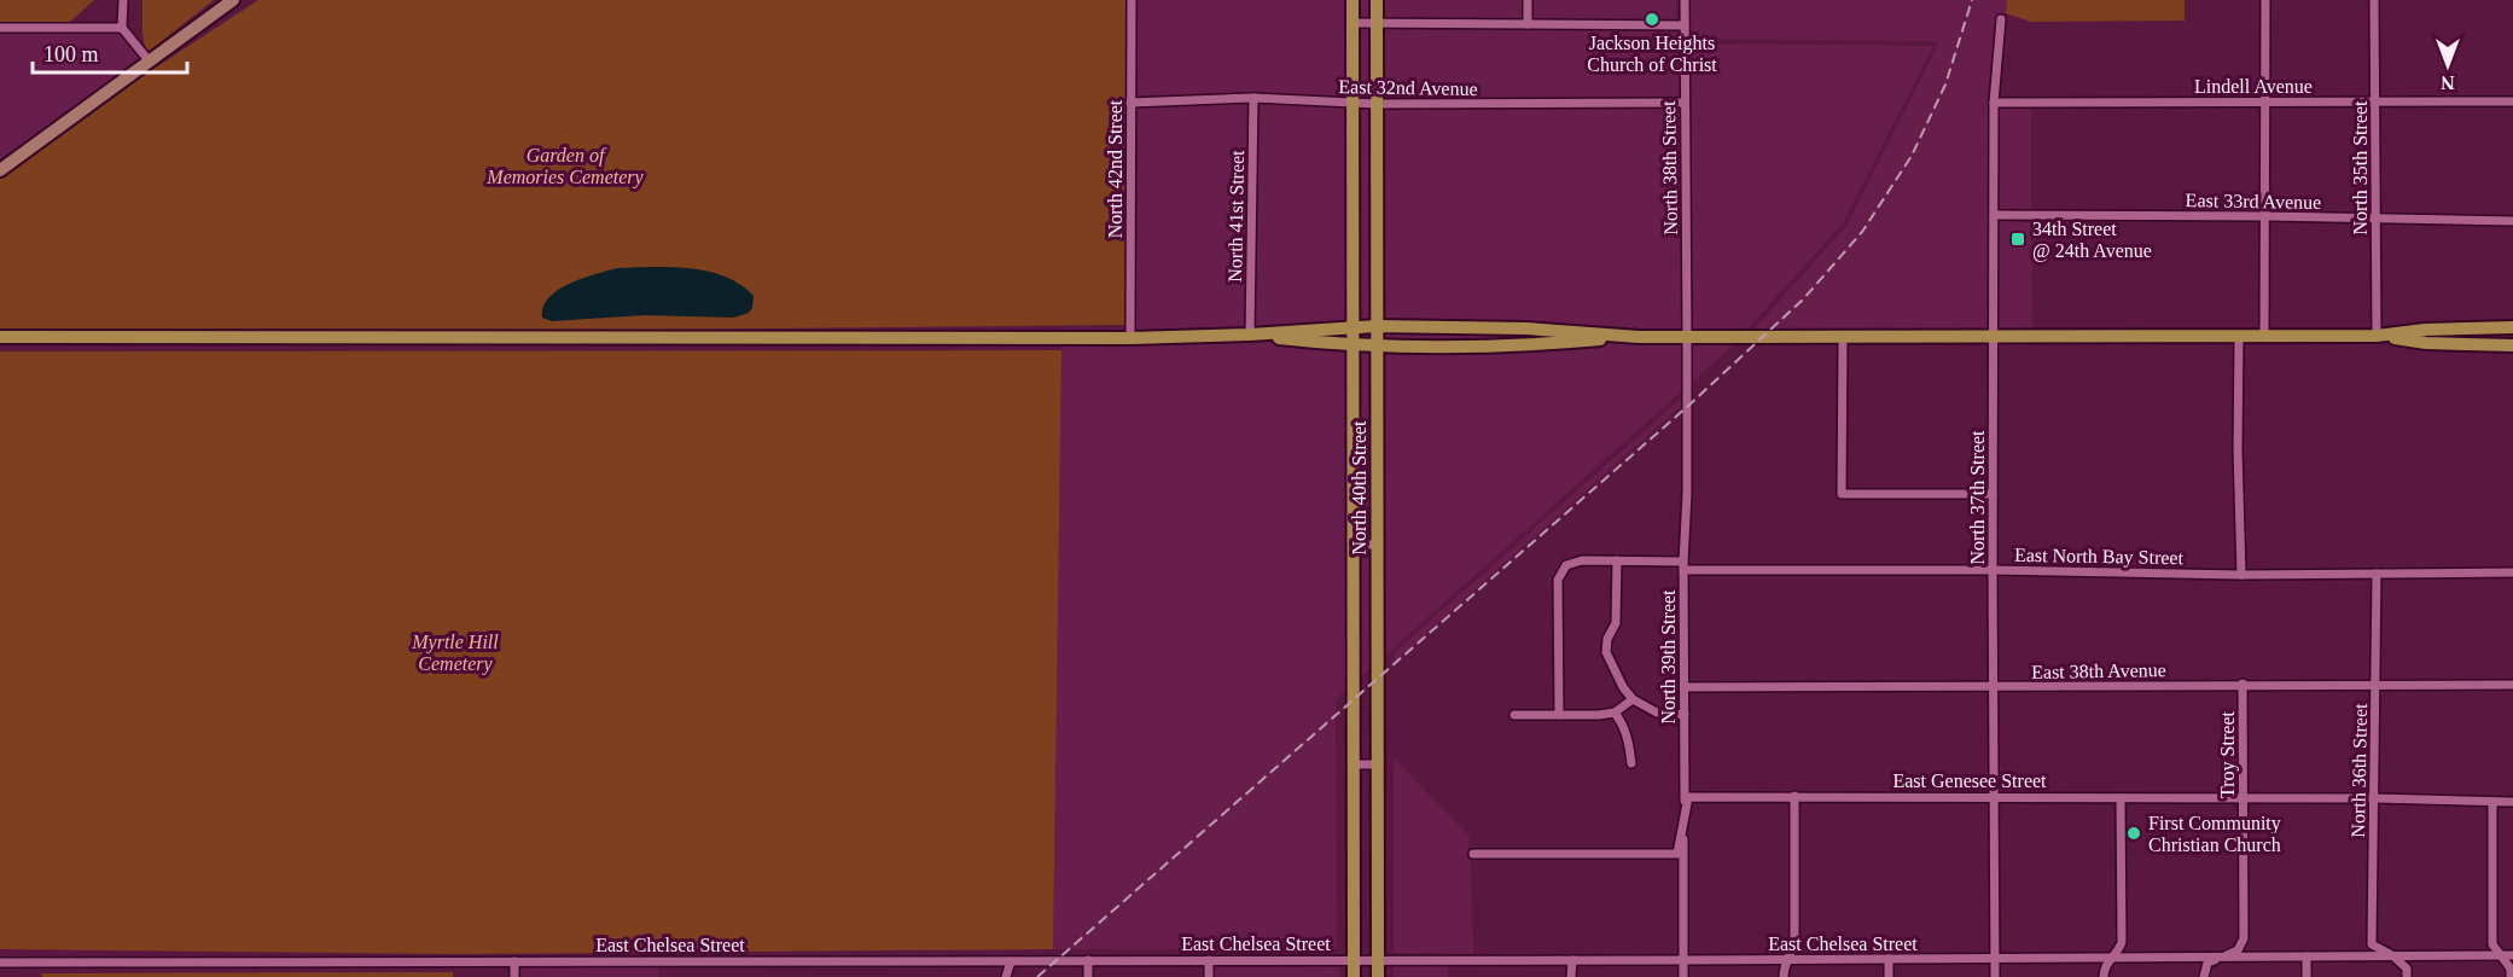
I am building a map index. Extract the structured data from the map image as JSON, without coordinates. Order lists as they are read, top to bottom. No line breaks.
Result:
{"streets":{"main road":["North 40th Street"],"street":["Lindell Avenue","East 32nd Avenue","North 38th Street","North 35th Street","North 42nd Street","East 33rd Avenue","North 41st Street","North 37th Street","East North Bay Street","North 39th Street","East 38th Avenue","Troy Street","North 36th Street","East Genesee Street","East Chelsea Street"]},"crossings":[["Lindell Avenue","North 35th Street"],["Lindell Avenue","North 37th Street"],["East 32nd Avenue","North 38th Street"],["East 32nd Avenue","North 42nd Street"],["East 32nd Avenue","North 41st Street"],["East 32nd Avenue","North 40th Street"],["North 38th Street","North 39th Street"],["North 35th Street","East 33rd Avenue"],["East 33rd Avenue","North 37th Street"],["North 40th Street","East Chelsea Street"],["North 37th Street","East North Bay Street"],["North 37th Street","East 38th Avenue"],["North 37th Street","East Genesee Street"],["North 37th Street","East Chelsea Street"],["East North Bay Street","North 39th Street"],["East North Bay Street","North 36th Street"],["North 39th Street","East 38th Avenue"],["North 39th Street","East Genesee Street"],["North 39th Street","East Chelsea Street"],["East 38th Avenue","Troy Street"],["East 38th Avenue","North 36th Street"],["Troy Street","East Genesee Street"],["Troy Street","East Chelsea Street"],["North 36th Street","East Genesee Street"],["North 36th Street","East Chelsea Street"]],"parks":["Garden of Memories Cemetery","Myrtle Hill Cemetery"],"places":{"other":["Jackson Heights Church of Christ","First Community Christian Church"],"transit":["34th Street @ 24th Avenue"]},"scale_bar":"100 m","north":"bottom"}
